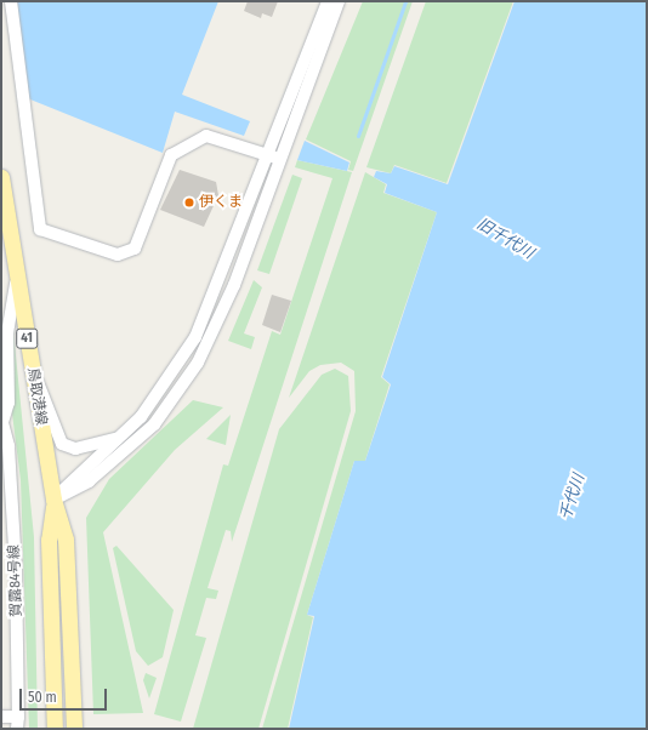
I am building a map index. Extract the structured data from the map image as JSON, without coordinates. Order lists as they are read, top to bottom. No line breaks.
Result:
{"streets":{"main road":["41","鳥取港線"],"street":["賀露84号線"]},"water":["旧千代川","千代川"],"places":["伊くま"],"scale_bar":"50 m"}
